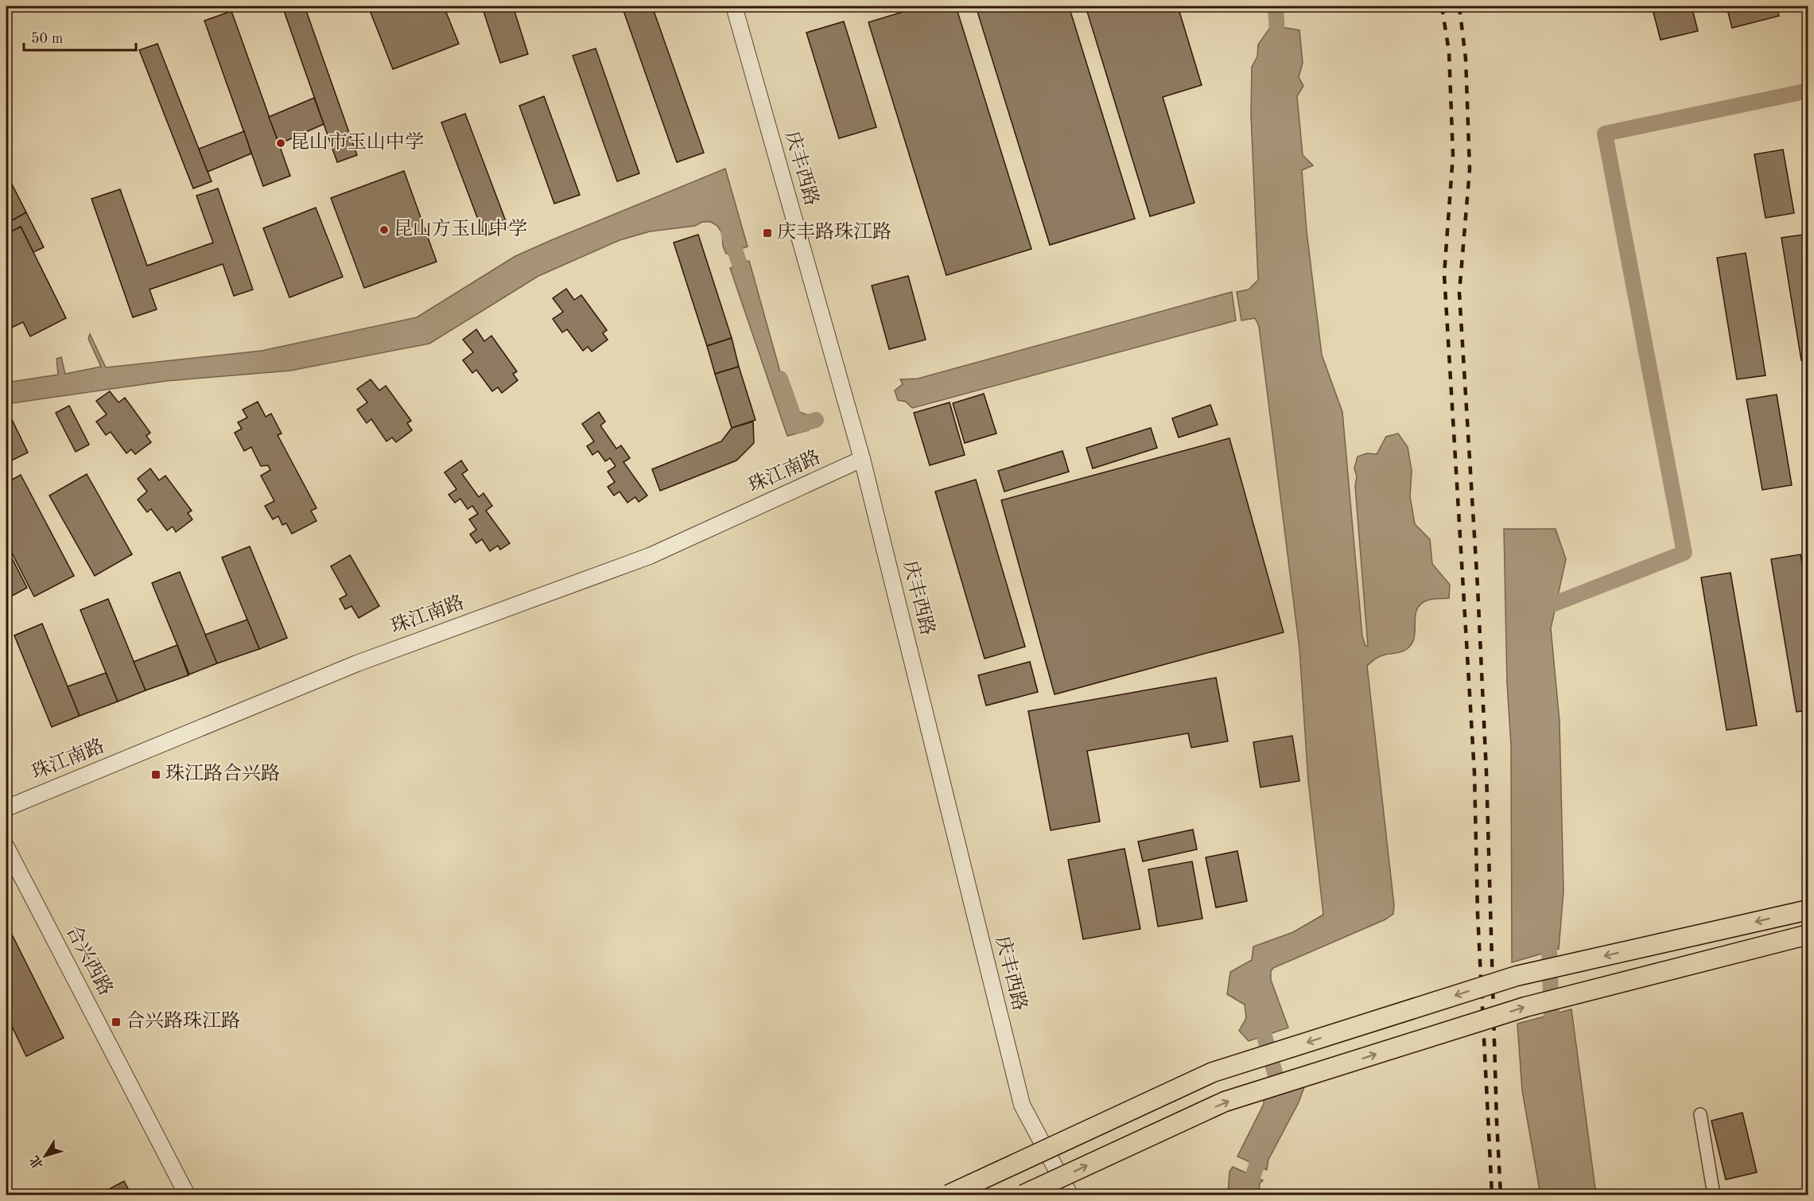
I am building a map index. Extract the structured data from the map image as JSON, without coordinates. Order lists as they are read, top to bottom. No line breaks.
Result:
{"streets":{"street":["庆丰西路","珠江南路","合兴西路"]},"crossings":[["庆丰西路","珠江南路"]],"places":{"other":["昆山市玉山中学","昆山方玉山中学"],"transit":["庆丰路珠江路","珠江路合兴路","合兴路珠江路"]},"scale_bar":"50 m","north":"bottom left"}
